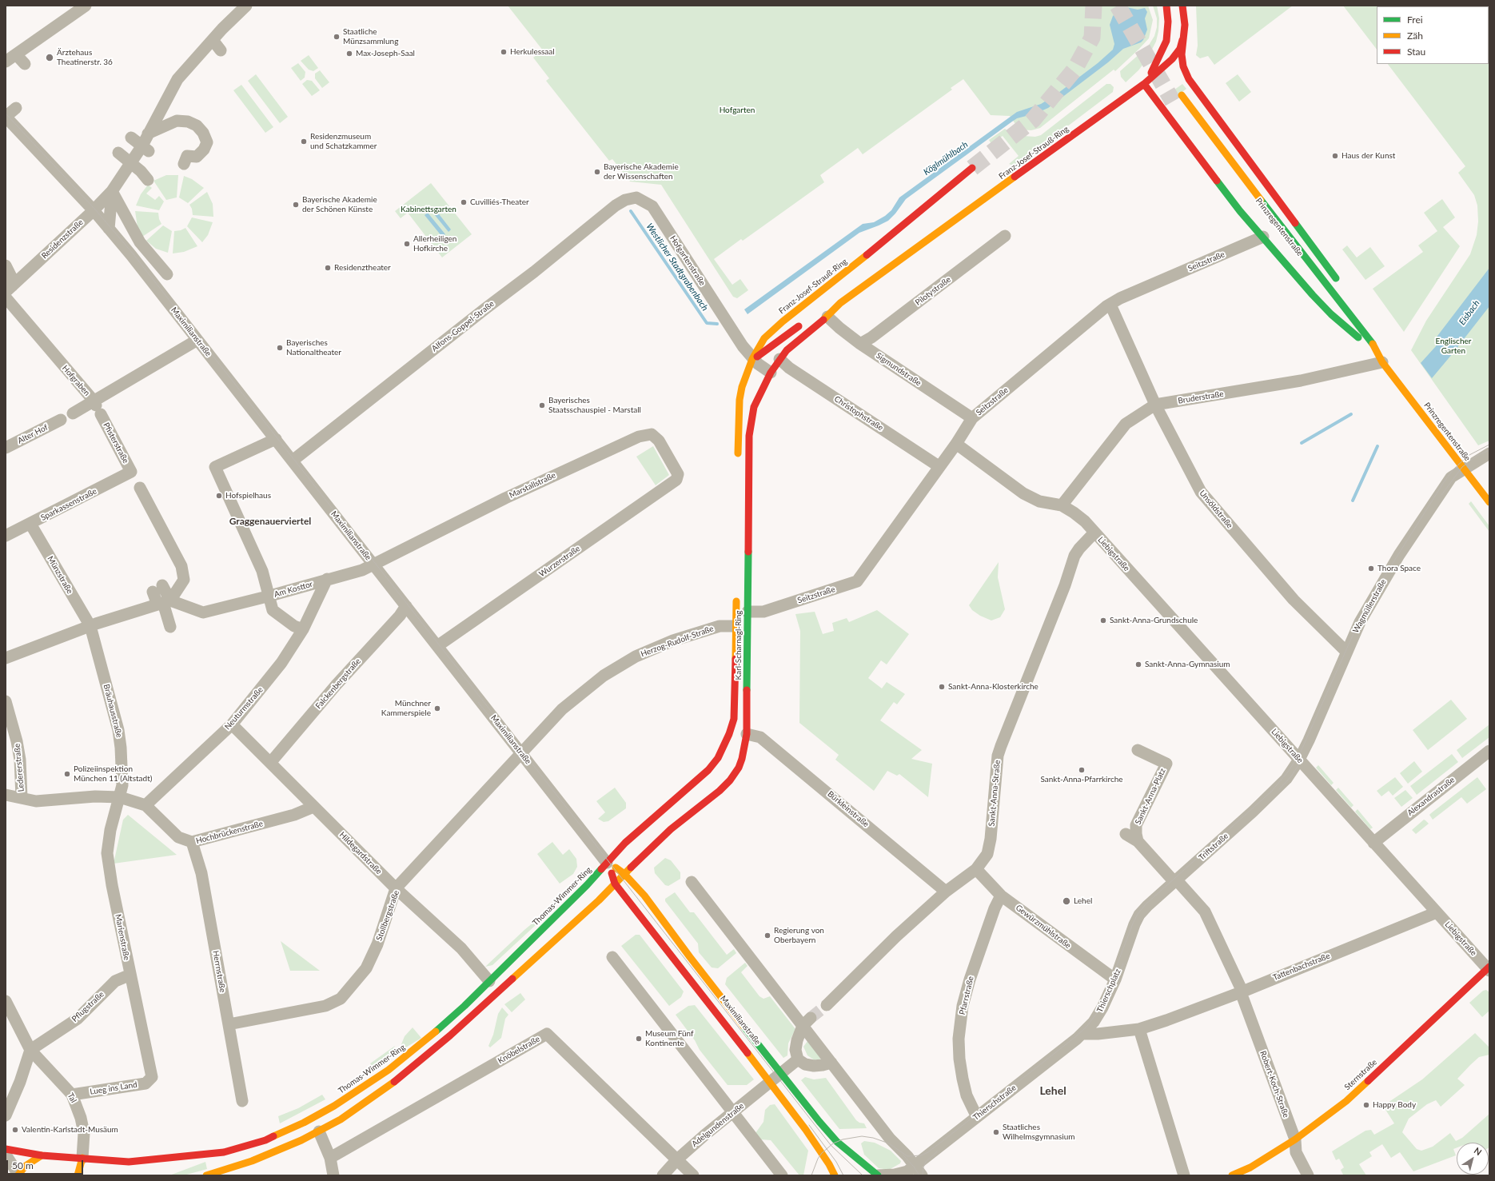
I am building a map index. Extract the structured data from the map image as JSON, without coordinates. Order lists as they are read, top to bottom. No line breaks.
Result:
{"streets":{"main road":["Franz-Josef-Strauß-Ring","Prinzregentenstraße","Maximilianstraße","Karl-Scharnagl-Ring","Thomas-Wimmer-Ring","Sternstraße"],"street":["Residenzstraße","Hofgartenstraße","Seitzstraße","Pilotystraße","Alfons-Goppel-Straße","Sigmundstraße","Hofgraben","Bruderstraße","Christophstraße","Alter Hof","Pfisterstraße","Marstallstraße","Sparkassenstraße","Unsöldstraße","Liebigstraße","Wurzerstraße","Münzstraße","Am Kosttor","Wagmüllerstraße","Herzog-Rudolf-Straße","Falckenbergstraße","Neuturmstraße","Bräuhausstraße","Ledererstraße","Sankt-Anna-Straße","Sankt-Anna-Platz","Alexandrastraße","Bürkleinstraße","Hochbrückenstraße","Triftstraße","Hildegardstraße","Stollbergstraße","Gewürzmühlstraße","Marienstraße","Tattenbachstraße","Herrnstraße","Thierschplatz","Pfarrstraße","Pflugstraße","Knöbelstraße","Robert-Koch-Straße","Lueg ins Land","Tal","Thierschstraße","Adelgundenstraße"]},"crossings":[["Franz-Josef-Strauß-Ring","Hofgartenstraße"],["Franz-Josef-Strauß-Ring","Sigmundstraße"],["Franz-Josef-Strauß-Ring","Christophstraße"],["Franz-Josef-Strauß-Ring","Karl-Scharnagl-Ring"],["Prinzregentenstraße","Bruderstraße"],["Prinzregentenstraße","Wagmüllerstraße"],["Residenzstraße","Maximilianstraße"],["Hofgartenstraße","Alfons-Goppel-Straße"],["Hofgartenstraße","Karl-Scharnagl-Ring"],["Seitzstraße","Sigmundstraße"],["Seitzstraße","Christophstraße"],["Seitzstraße","Unsöldstraße"],["Seitzstraße","Karl-Scharnagl-Ring"],["Pilotystraße","Sigmundstraße"],["Alfons-Goppel-Straße","Maximilianstraße"],["Maximilianstraße","Hofgraben"],["Maximilianstraße","Marstallstraße"],["Maximilianstraße","Wurzerstraße"],["Maximilianstraße","Am Kosttor"],["Maximilianstraße","Herzog-Rudolf-Straße"],["Maximilianstraße","Karl-Scharnagl-Ring"],["Maximilianstraße","Falckenbergstraße"],["Maximilianstraße","Thomas-Wimmer-Ring"],["Maximilianstraße","Stollbergstraße"],["Maximilianstraße","Thierschstraße"],["Maximilianstraße","Adelgundenstraße"],["Hofgraben","Pfisterstraße"],["Bruderstraße","Unsöldstraße"],["Bruderstraße","Liebigstraße"],["Christophstraße","Karl-Scharnagl-Ring"],["Pfisterstraße","Sparkassenstraße"],["Marstallstraße","Wurzerstraße"],["Marstallstraße","Am Kosttor"],["Sparkassenstraße","Münzstraße"],["Unsöldstraße","Wagmüllerstraße"],["Liebigstraße","Wagmüllerstraße"],["Liebigstraße","Sankt-Anna-Straße"],["Liebigstraße","Alexandrastraße"],["Liebigstraße","Triftstraße"],["Liebigstraße","Tattenbachstraße"],["Liebigstraße","Sternstraße"],["Münzstraße","Bräuhausstraße"],["Am Kosttor","Neuturmstraße"],["Wagmüllerstraße","Triftstraße"],["Herzog-Rudolf-Straße","Karl-Scharnagl-Ring"],["Herzog-Rudolf-Straße","Stollbergstraße"],["Karl-Scharnagl-Ring","Bürkleinstraße"],["Karl-Scharnagl-Ring","Thomas-Wimmer-Ring"],["Falckenbergstraße","Hildegardstraße"],["Neuturmstraße","Hochbrückenstraße"],["Neuturmstraße","Hildegardstraße"],["Bräuhausstraße","Hochbrückenstraße"],["Bräuhausstraße","Marienstraße"],["Ledererstraße","Hochbrückenstraße"],["Sankt-Anna-Straße","Bürkleinstraße"],["Sankt-Anna-Straße","Gewürzmühlstraße"],["Hochbrückenstraße","Hildegardstraße"],["Hochbrückenstraße","Marienstraße"],["Hochbrückenstraße","Herrnstraße"],["Triftstraße","Thierschplatz"],["Triftstraße","Robert-Koch-Straße"],["Hildegardstraße","Thomas-Wimmer-Ring"],["Hildegardstraße","Stollbergstraße"],["Thomas-Wimmer-Ring","Tal"],["Stollbergstraße","Herrnstraße"],["Gewürzmühlstraße","Thierschplatz"],["Gewürzmühlstraße","Pfarrstraße"],["Marienstraße","Pflugstraße"],["Marienstraße","Lueg ins Land"],["Tattenbachstraße","Robert-Koch-Straße"],["Thierschplatz","Thierschstraße"],["Pfarrstraße","Thierschstraße"],["Pflugstraße","Tal"],["Knöbelstraße","Adelgundenstraße"],["Sternstraße","Robert-Koch-Straße"],["Lueg ins Land","Tal"]],"districts":["Graggenauerviertel","Lehel"],"water":["Köglmühlbach","Westlicher Stadtgrabenbach","Eisbach"],"parks":["Hofgarten","Kabinettsgarten","Englischer Garten"],"places":["Staatliche Münzsammlung","Herkulessaal","Max-Joseph-Saal","Ärztehaus Theatinerstr. 36","Residenzmuseum und Schatzkammer","Haus der Kunst","Bayerische Akademie der Wissenschaften","Cuvilliés-Theater","Bayerische Akademie der Schönen Künste","Allerheiligen Hofkirche","Residenztheater","Bayerisches Nationaltheater","Bayerisches Staatsschauspiel - Marstall","Hofspielhaus","Thora Space","Sankt-Anna-Grundschule","Sankt-Anna-Gymnasium","Sankt-Anna-Klosterkirche","Münchner Kammerspiele","Sankt-Anna-Pfarrkirche","Polizeiinspektion München 11 (Altstadt)","Lehel","Regierung von Oberbayern","Museum Fünf Kontinente","Happy Body","Valentin-Karlstadt-Musäum","Staatliches Wilhelmsgymnasium"],"legend":["Frei","Zäh","Stau"],"scale_bar":"50 m","north":"top right"}
